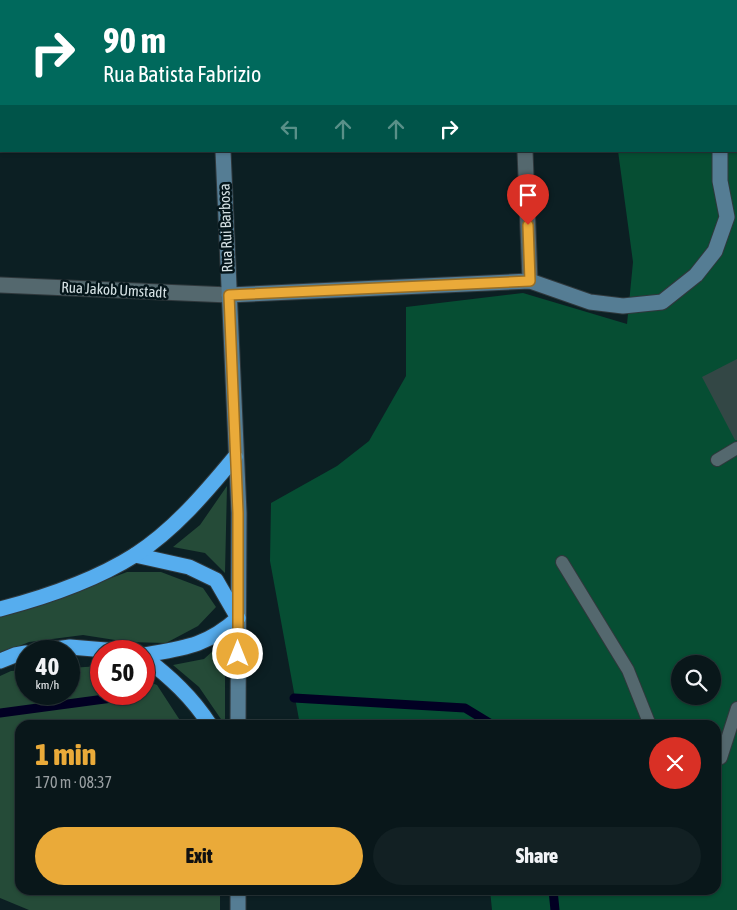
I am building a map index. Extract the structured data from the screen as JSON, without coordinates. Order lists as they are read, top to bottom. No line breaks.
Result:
{"streets":{"street":["Rua Rui Barbosa","Rua Jakob Umstadt"]},"crossings":[["Rua Rui Barbosa","Rua Jakob Umstadt"]],"page":{"turn":["90 m","Rua Batista Fabrizio"],"speed":"40 km/h","limit":"50","heading":["1 min","170 m · 08:37"],"buttons":["Exit","Share"]}}
